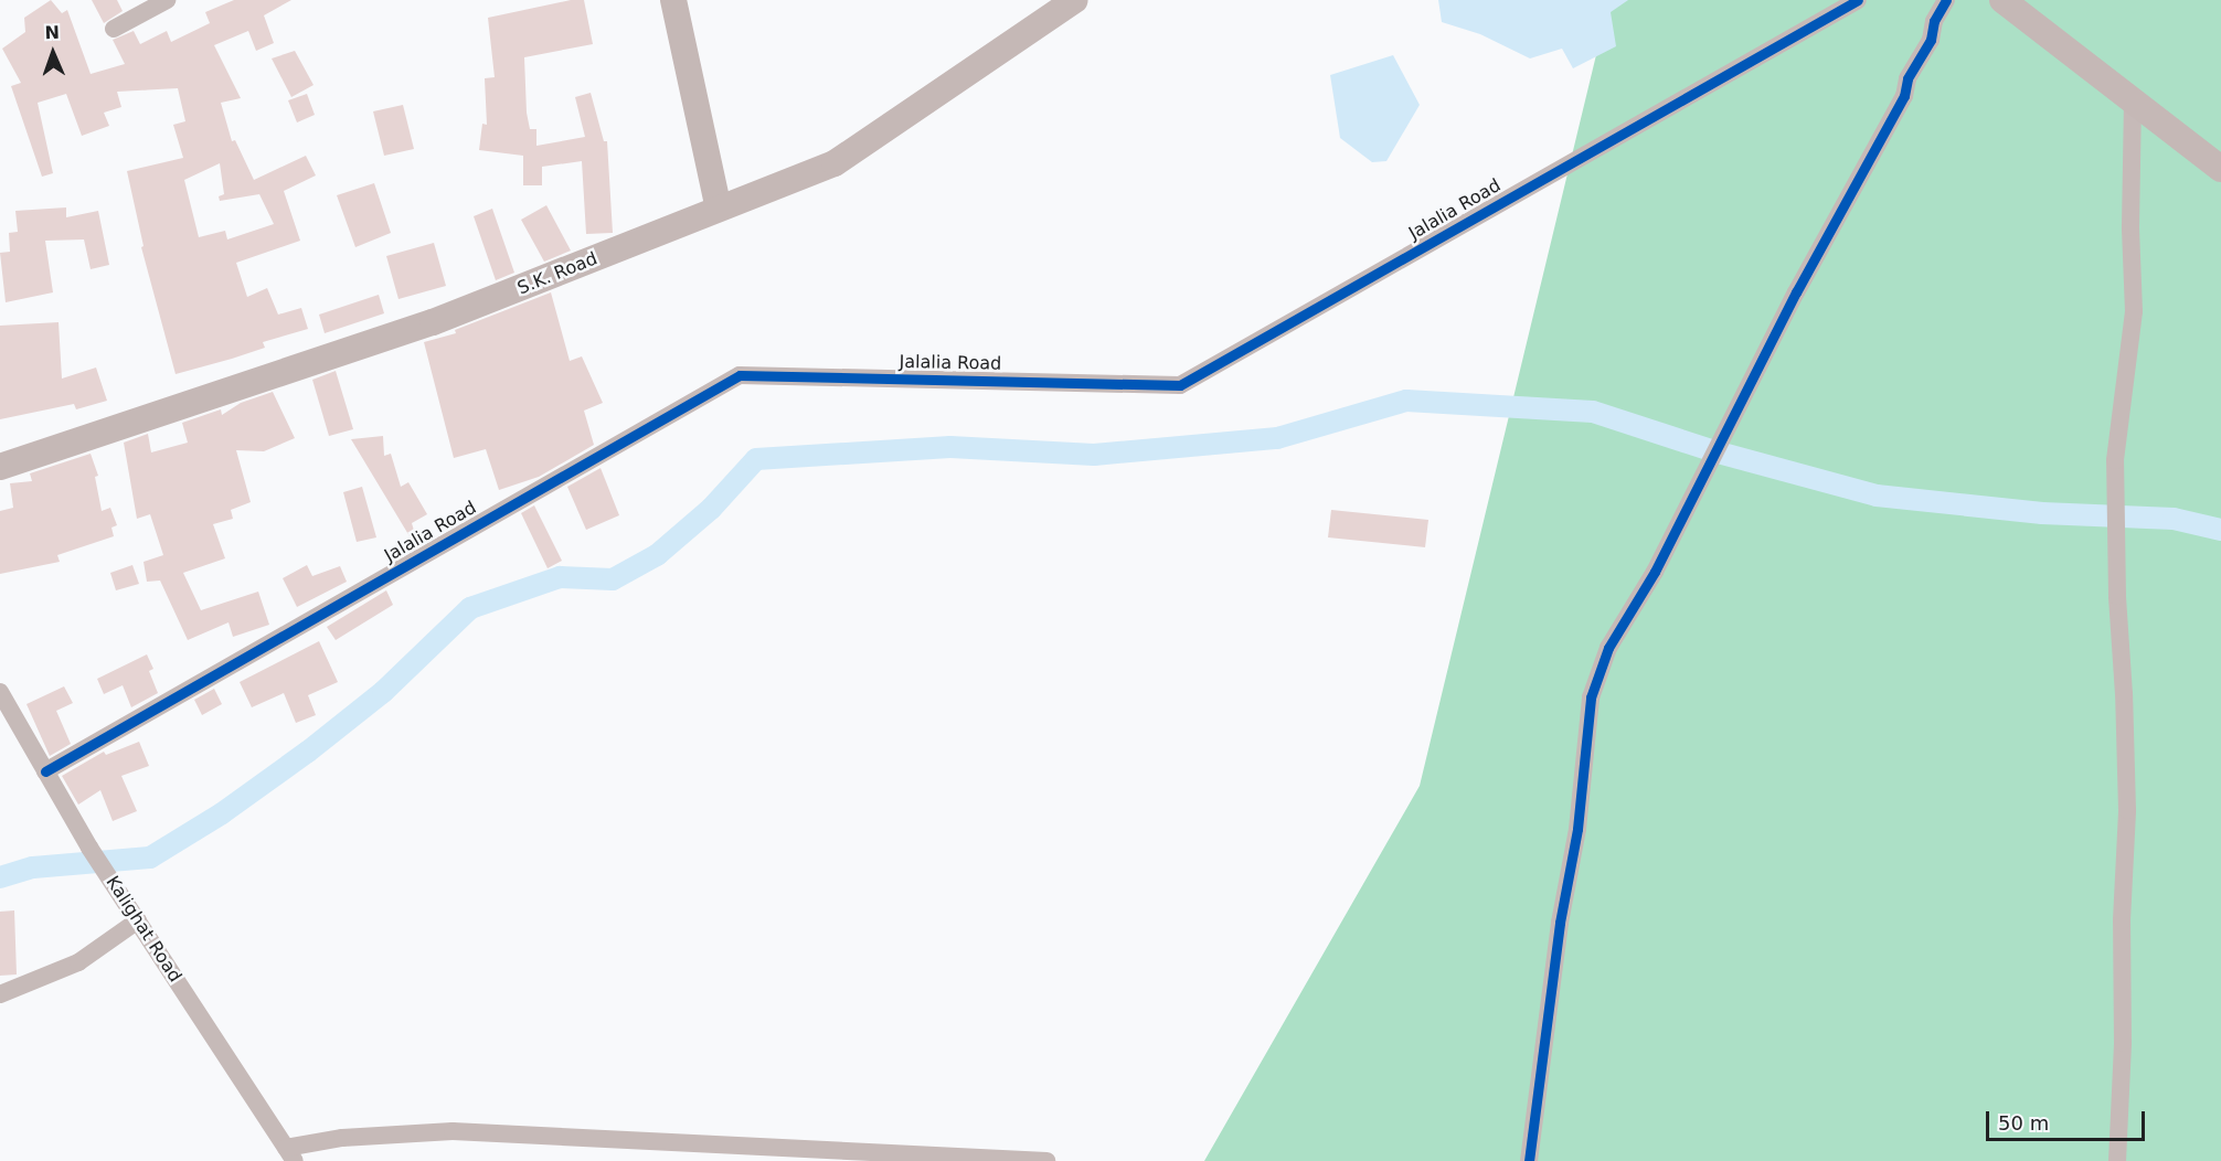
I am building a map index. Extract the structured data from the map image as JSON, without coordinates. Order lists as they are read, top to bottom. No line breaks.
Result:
{"streets":{"main road":["S.K. Road"],"street":["Jalalia Road","Kalighat Road"]},"crossings":[["Jalalia Road","Kalighat Road"]],"scale_bar":"50 m","north":"top"}
